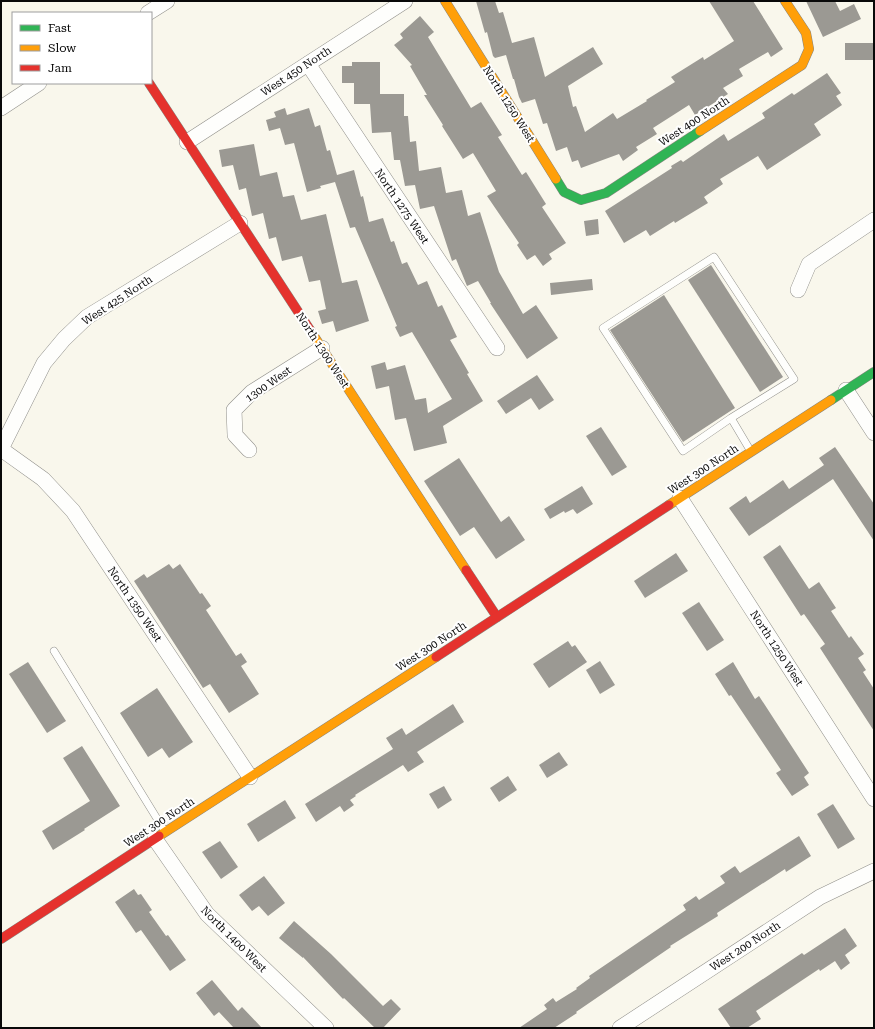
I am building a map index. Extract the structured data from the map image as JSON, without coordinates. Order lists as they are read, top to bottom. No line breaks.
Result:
{"streets":{"street":["West 450 North","North 1250 West","West 400 North","North 1275 West","West 425 North","North 1300 West","1300 West","West 300 North","North 1350 West","North 1400 West","West 200 North"]},"crossings":[["West 450 North","North 1275 West"],["West 450 North","North 1300 West"],["North 1250 West","West 400 North"],["North 1250 West","West 300 North"],["West 425 North","North 1300 West"],["West 425 North","North 1350 West"],["North 1300 West","1300 West"],["North 1300 West","West 300 North"],["West 300 North","North 1350 West"],["West 300 North","North 1400 West"]],"legend":["Fast","Slow","Jam"]}
